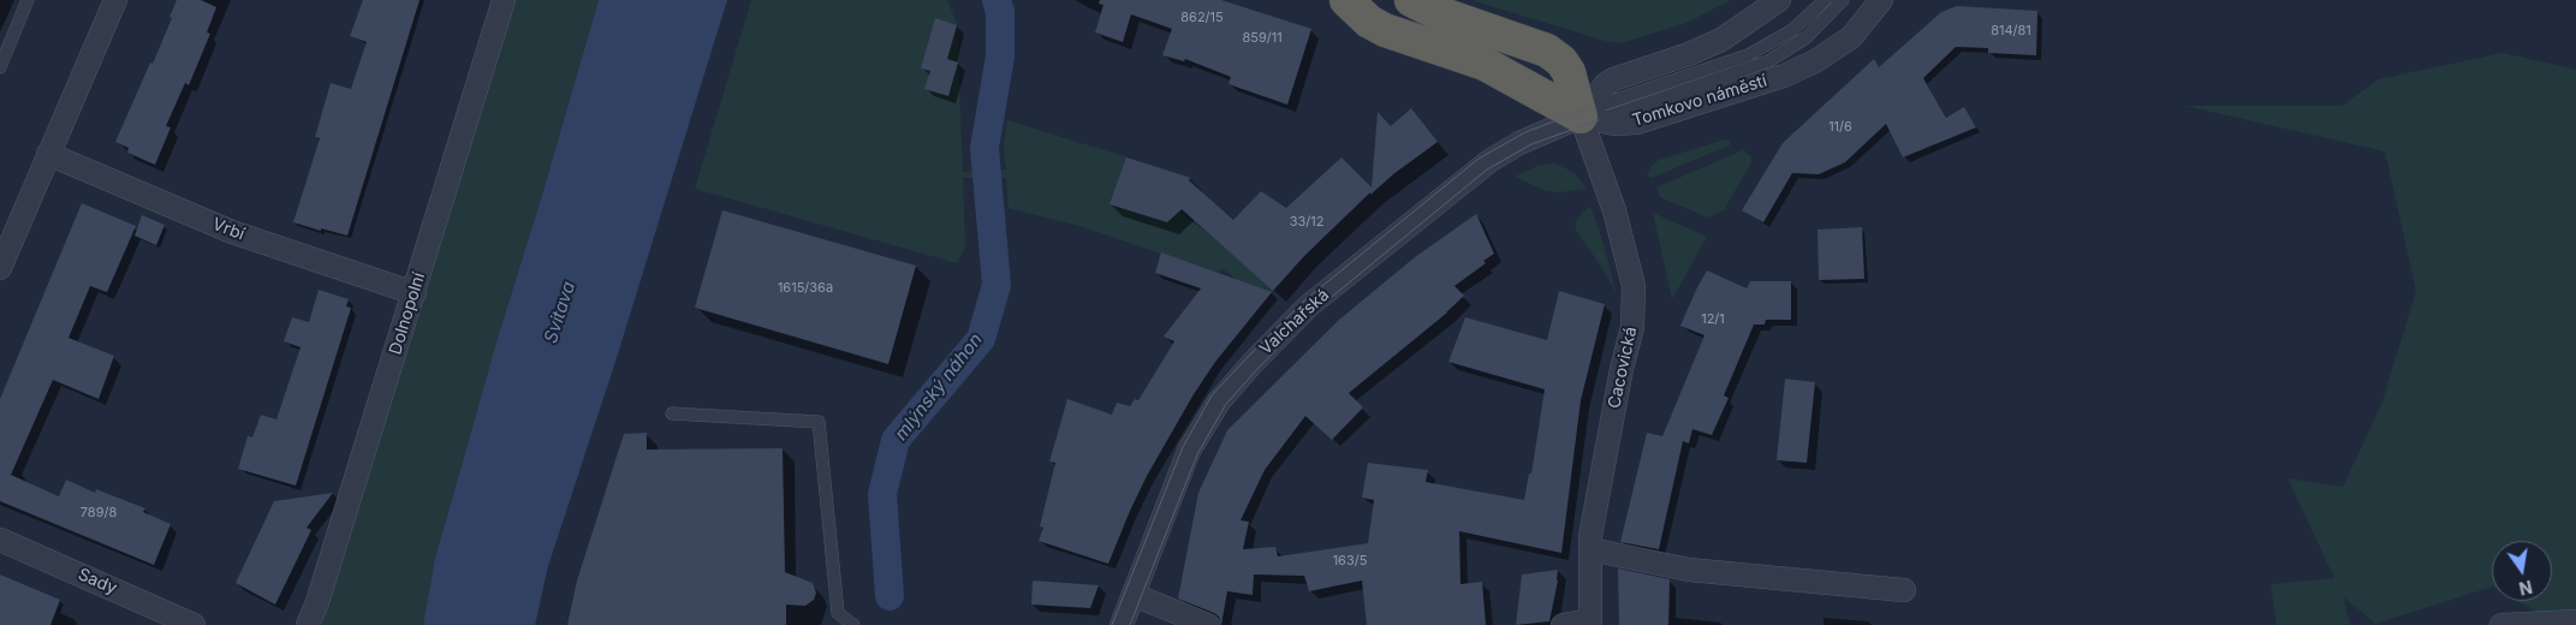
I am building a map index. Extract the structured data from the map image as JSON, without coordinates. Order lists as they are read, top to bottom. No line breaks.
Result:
{"streets":{"street":["Tomkovo náměstí","Vrbí","Dolnopolní","Valchařská","Cacovická","Sady"]},"crossings":[["Tomkovo náměstí","Valchařská"],["Tomkovo náměstí","Cacovická"],["Vrbí","Dolnopolní"],["Valchařská","Cacovická"]],"water":["Svitava","mlýnský náhon"],"house_numbers":["862/15","814/81","859/11","11/6","33/12","1615/36a","12/1","789/8","163/5"],"north":"bottom"}
